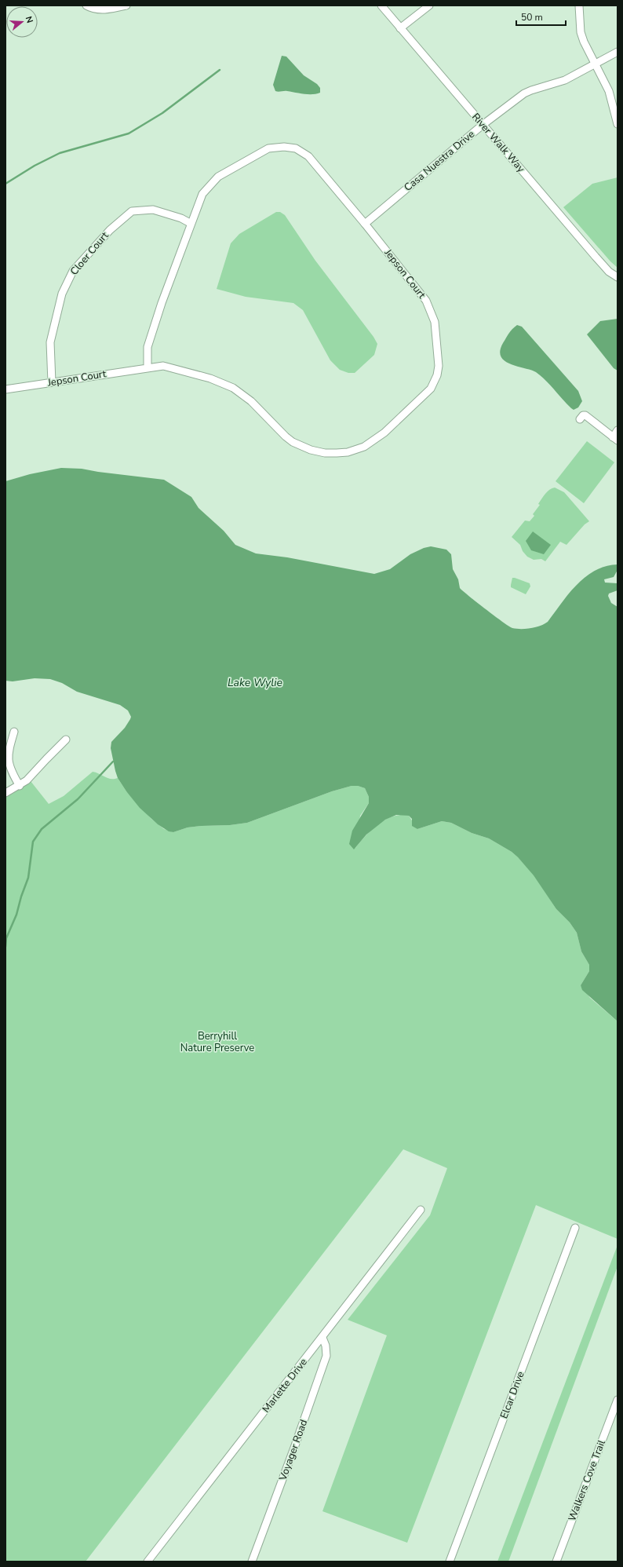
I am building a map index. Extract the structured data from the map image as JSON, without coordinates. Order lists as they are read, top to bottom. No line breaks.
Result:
{"streets":{"street":["River Walk Way","Casa Nuestra Drive","Cloer Court","Jepson Court","Marlette Drive","Elcar Drive","Voyager Road","Walkers Cove Trail"]},"crossings":[["River Walk Way","Casa Nuestra Drive"],["Casa Nuestra Drive","Jepson Court"],["Cloer Court","Jepson Court"],["Marlette Drive","Voyager Road"]],"water":["Lake Wylie"],"parks":["Berryhill Nature Preserve"],"scale_bar":"50 m","north":"right"}
